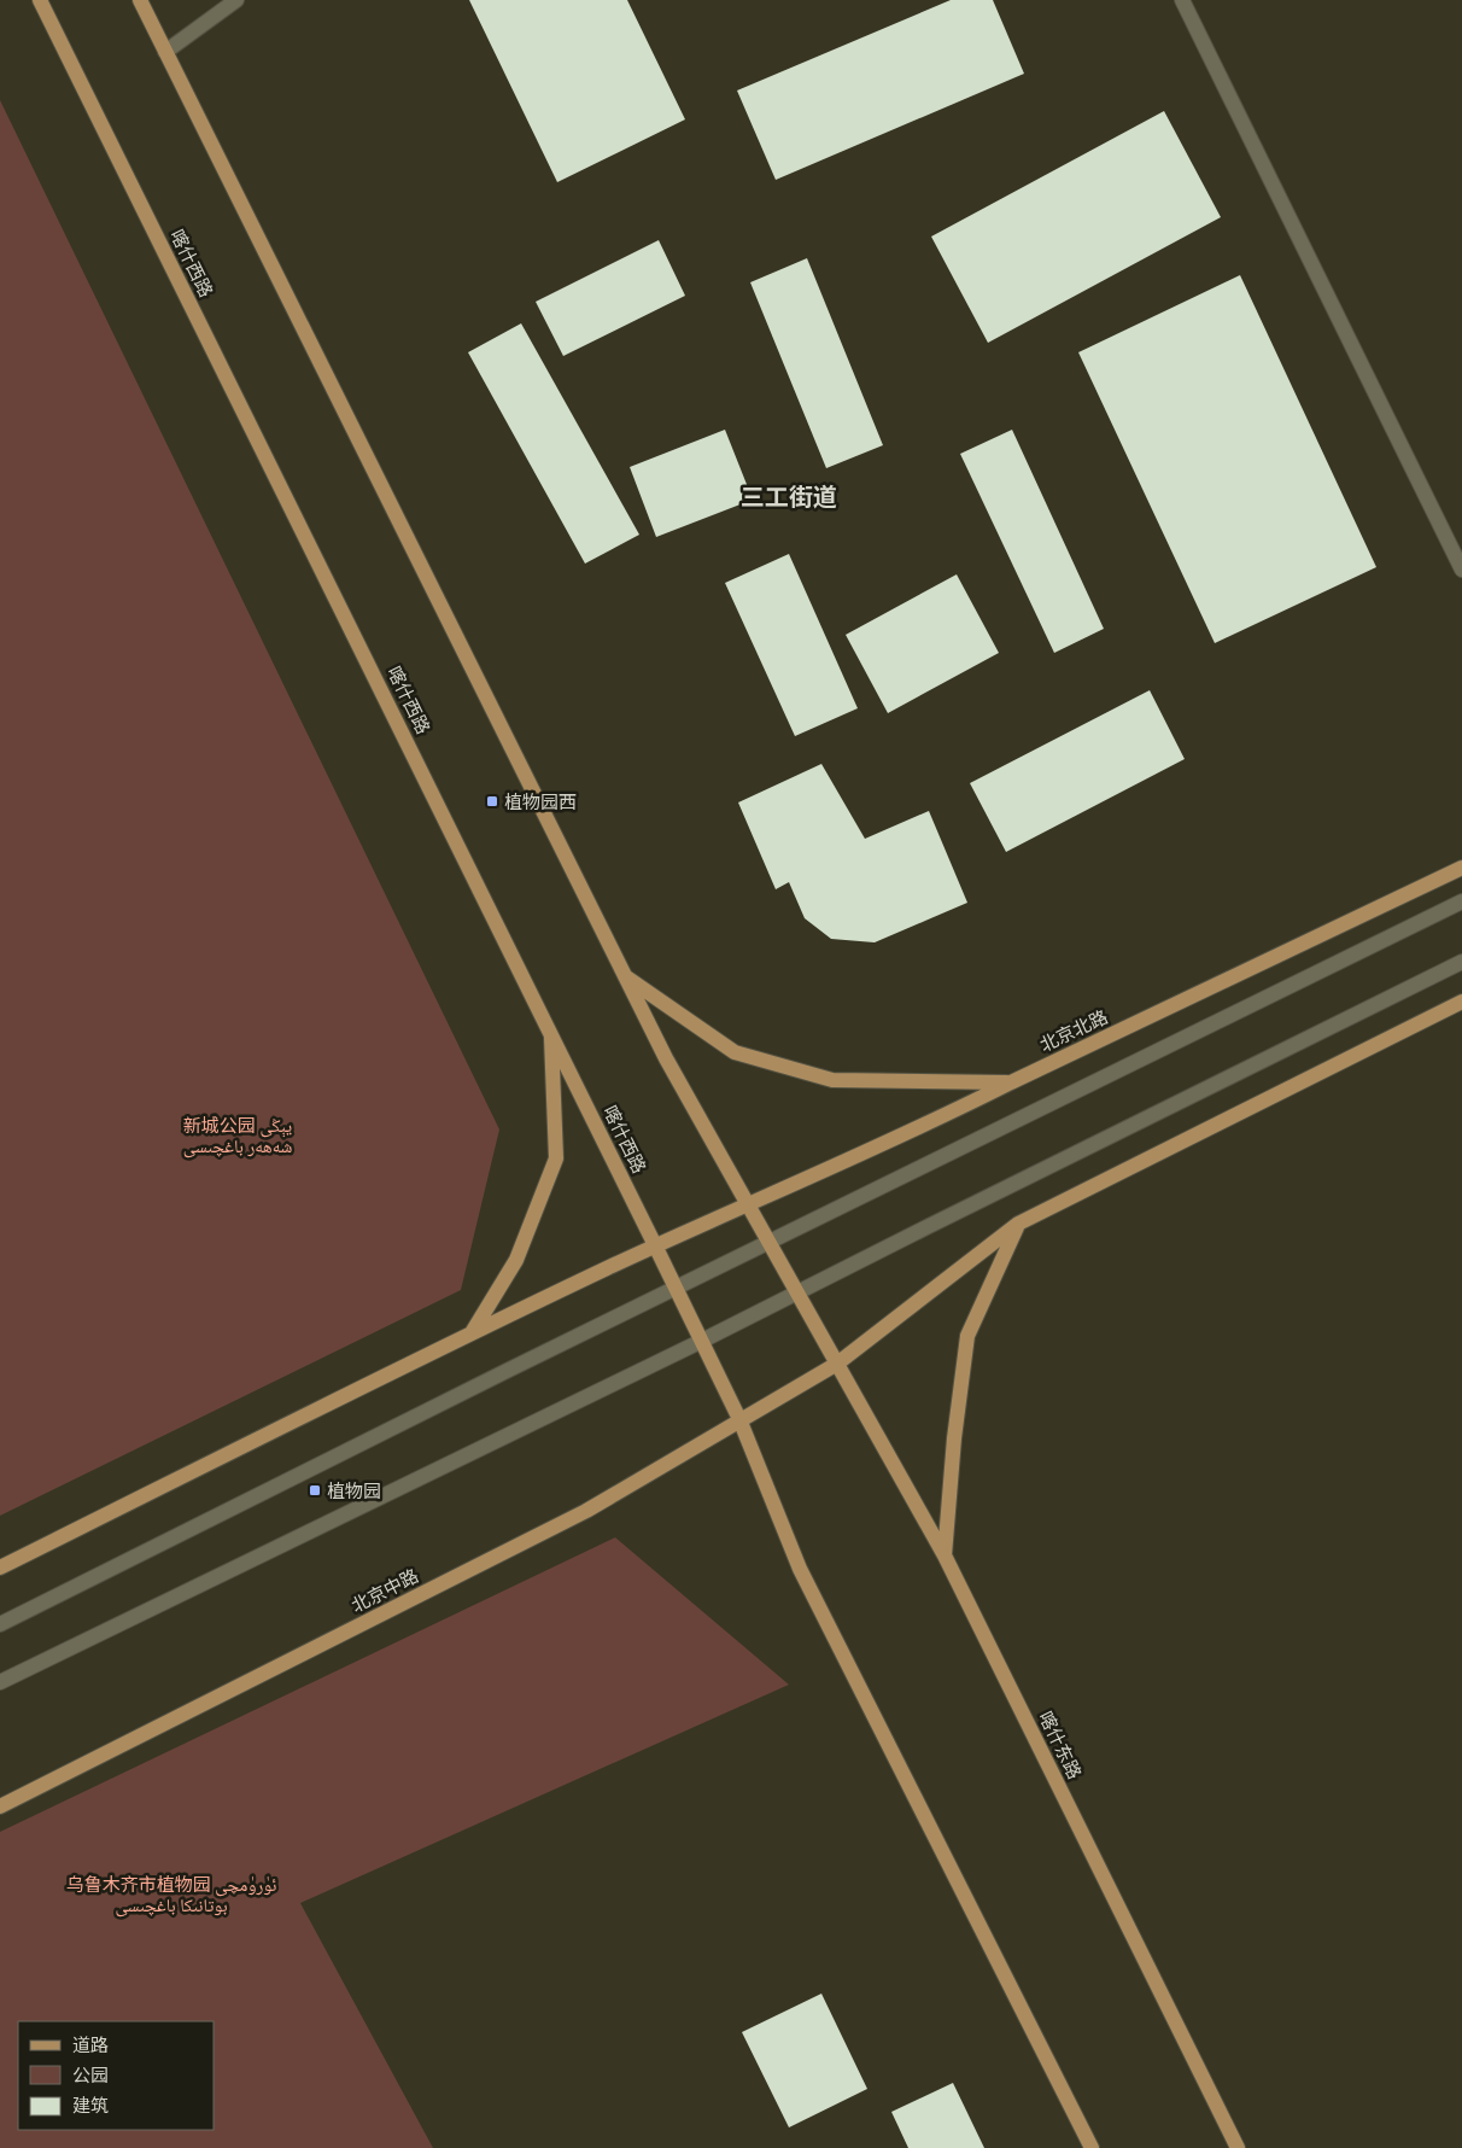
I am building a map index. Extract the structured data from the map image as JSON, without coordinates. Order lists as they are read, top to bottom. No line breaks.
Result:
{"streets":{"main road":["喀什西路","北京北路","北京中路","喀什东路"]},"crossings":[["喀什西路","北京北路"],["喀什西路","北京中路"],["北京中路","喀什东路"]],"districts":["三工街道"],"parks":["新城公园 يېڭى شەھەر باغچىسى","乌鲁木齐市植物园 ئۈرۈمچى بوتانىكا باغچىسى"],"places":{"transit":["植物园西","植物园"]},"legend":["道路","公园","建筑"]}
